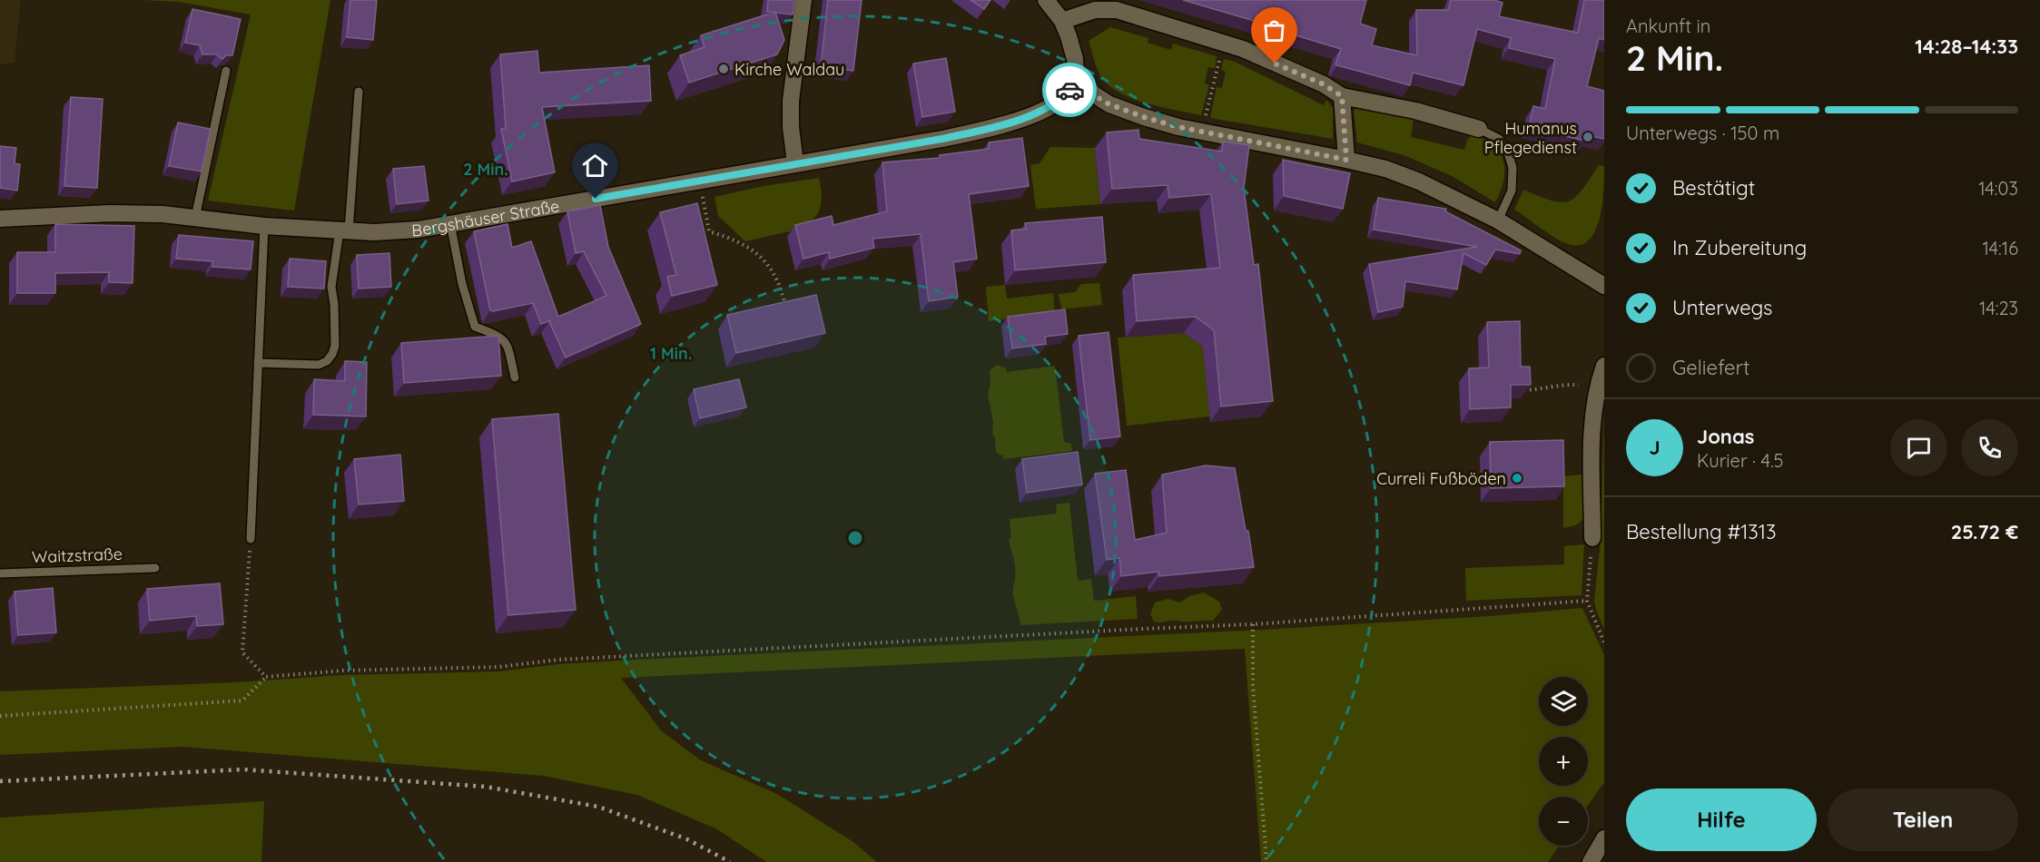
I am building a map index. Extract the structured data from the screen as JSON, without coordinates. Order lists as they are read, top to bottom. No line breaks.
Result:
{"streets":{"street":["Bergshäuser Straße"],"lane":["Waitzstraße"]},"places":["Kirche Waldau","Humanus Pflegedienst","Curreli Fußböden"],"page":{"heading":["2 Min.","Ankunft in","14:28–14:33"],"panel":["Jonas","Kurier · 4.5","Bestellung #1313","25.72 €"],"bar":"Unterwegs · 150 m","list":[["Bestätigt","14:03"],["In Zubereitung","14:16"],["Unterwegs","14:23"],"Geliefert"],"round":"J","map_buttons":["+","−"],"buttons":["Hilfe","Teilen"]},"rings":["2 Min.","1 Min."]}
